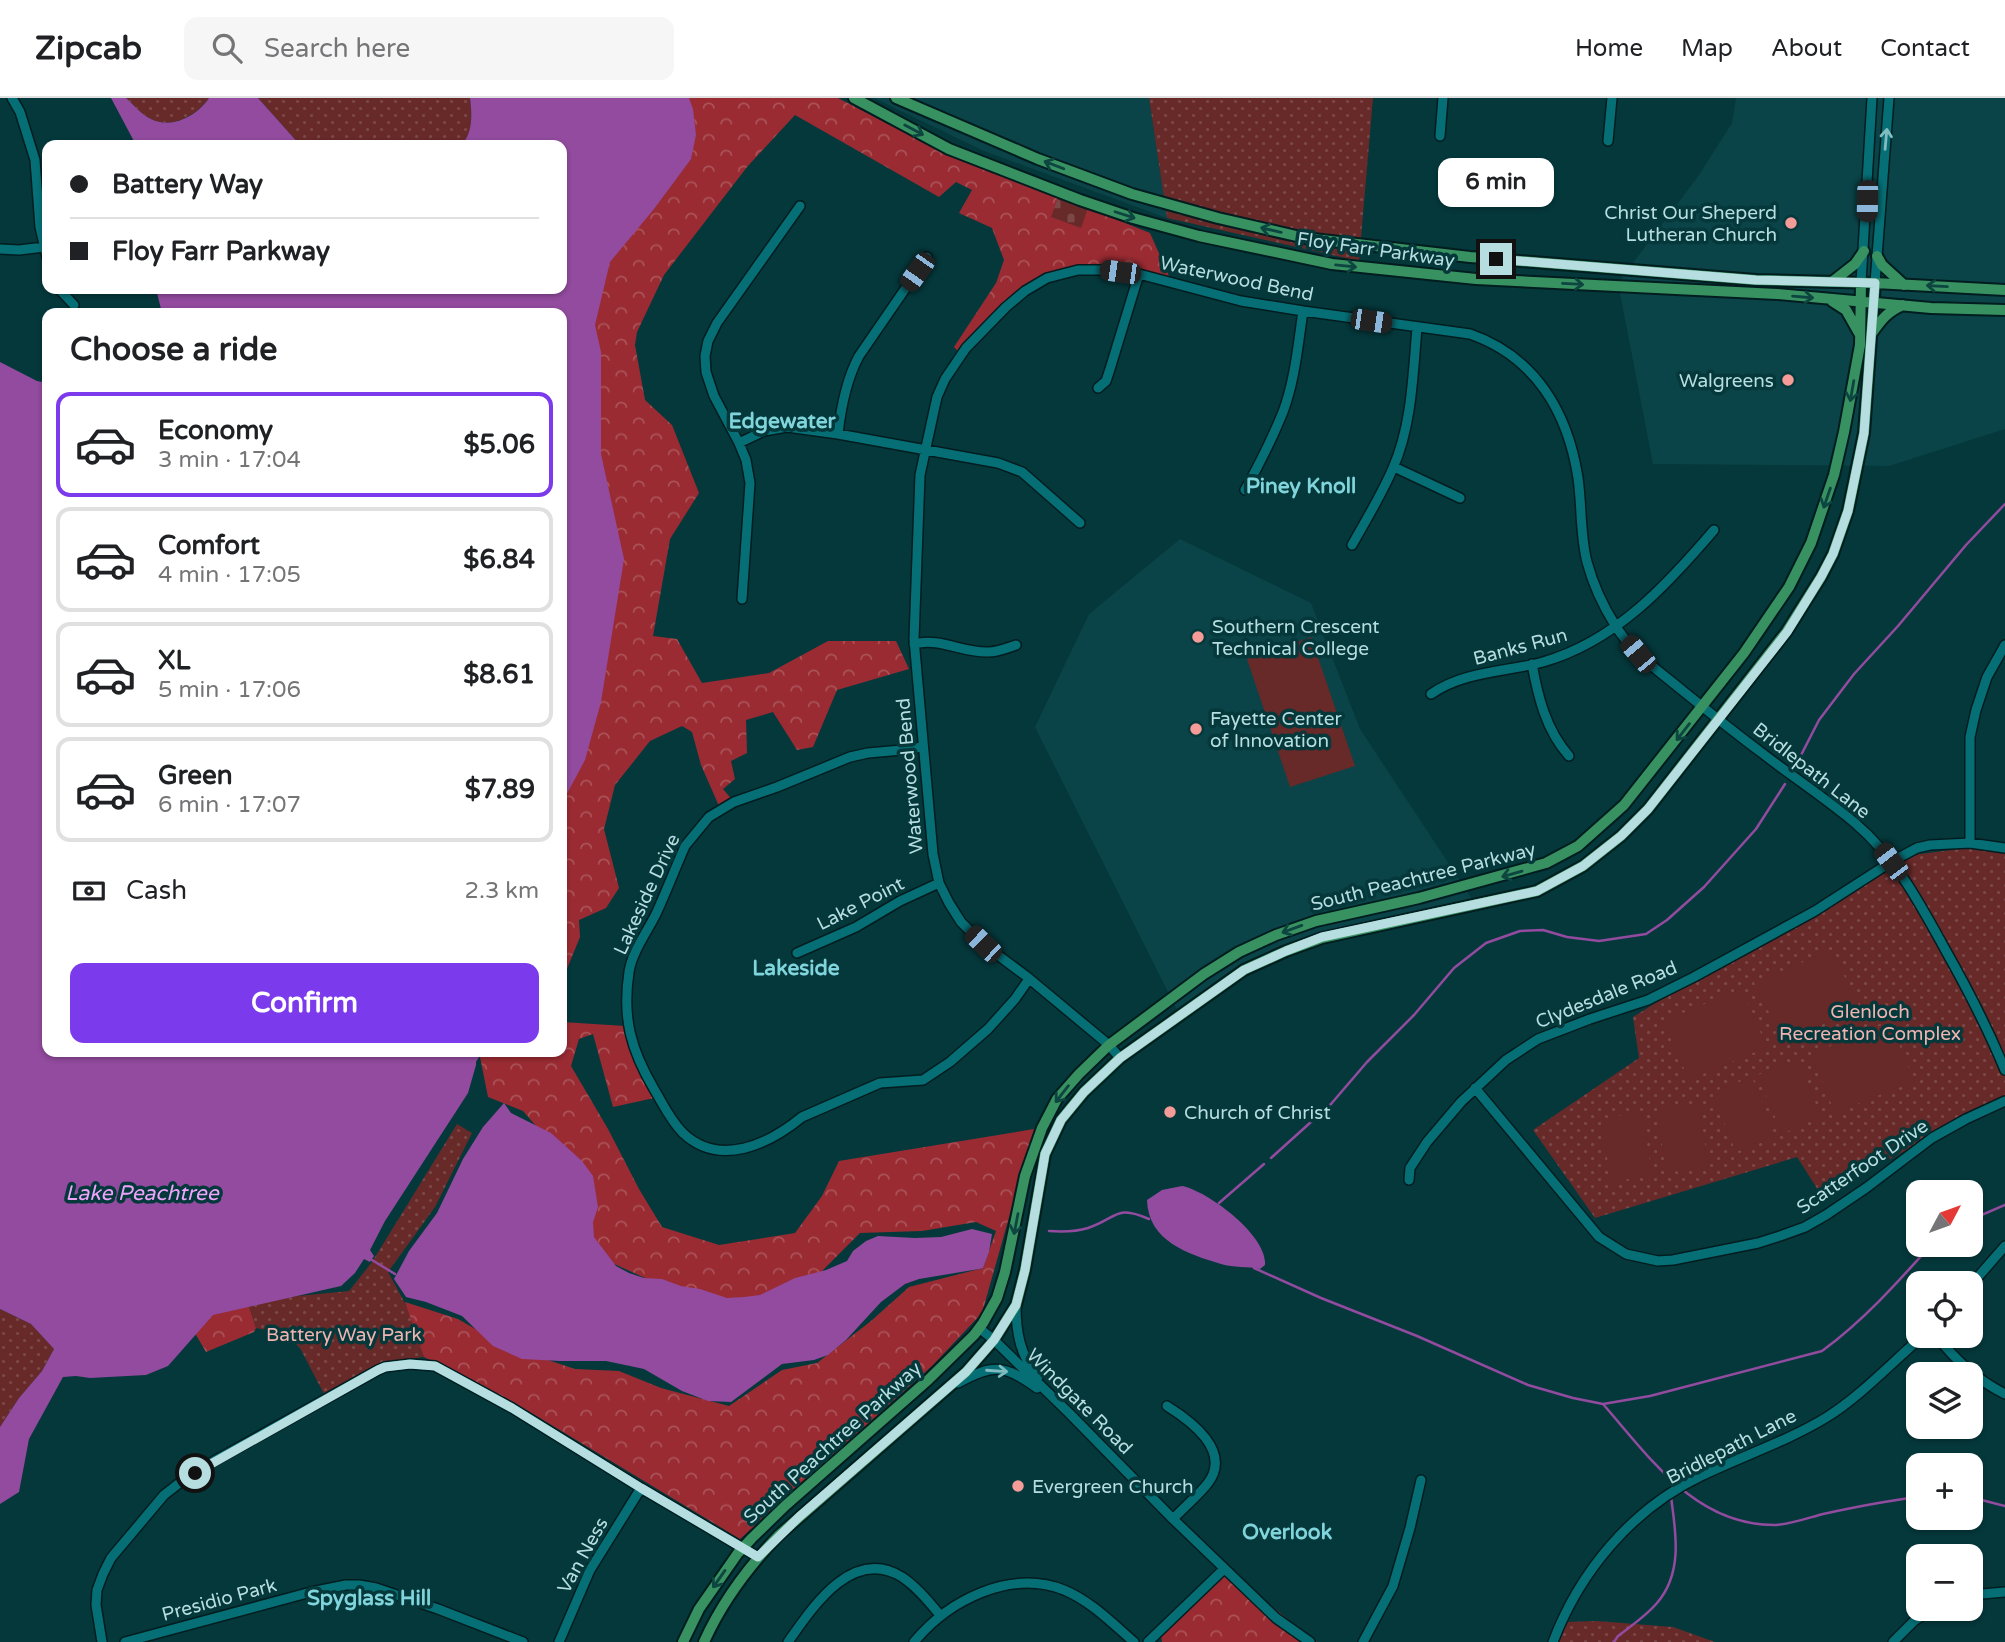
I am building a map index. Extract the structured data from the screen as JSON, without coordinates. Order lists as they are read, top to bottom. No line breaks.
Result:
{"streets":{"main road":["Floy Farr Parkway","South Peachtree Parkway"],"street":["Waterwood Bend","Banks Run","Bridlepath Lane","Lakeside Drive","Lake Point","Clydesdale Road","Scatterfoot Drive","Windgate Road","Van Ness","Presidio Park"]},"crossings":[["Floy Farr Parkway","South Peachtree Parkway"],["Waterwood Bend","Banks Run"],["Waterwood Bend","Bridlepath Lane"],["Waterwood Bend","South Peachtree Parkway"],["Waterwood Bend","Lakeside Drive"],["Waterwood Bend","Lake Point"],["Bridlepath Lane","South Peachtree Parkway"],["Bridlepath Lane","Clydesdale Road"],["South Peachtree Parkway","Windgate Road"],["Clydesdale Road","Scatterfoot Drive"]],"districts":["Edgewater","Piney Knoll","Lakeside","Overlook","Spyglass Hill"],"water":["Lake Peachtree"],"parks":["Glenloch Recreation Complex","Battery Way Park"],"places":["Christ Our Sheperd Lutheran Church","Walgreens","Southern Crescent Technical College","Fayette Center of Innovation","Church of Christ","Evergreen Church"],"north":"top right","page":{"header":"Zipcab","search":"Search here","nav":["Home","Map","About","Contact"],"banner":["Battery Way","Floy Farr Parkway"],"bubble":"6 min","heading":"Choose a ride","list":[{"name":"Economy","note":"3 min · 17:04","value":"$5.06"},{"name":"Comfort","note":"4 min · 17:05","value":"$6.84"},{"name":"XL","note":"5 min · 17:06","value":"$8.61"},{"name":"Green","note":"6 min · 17:07","value":"$7.89"}],"pay":["Cash","2.3 km"],"buttons":"Confirm","map_buttons":["+","−"]}}
